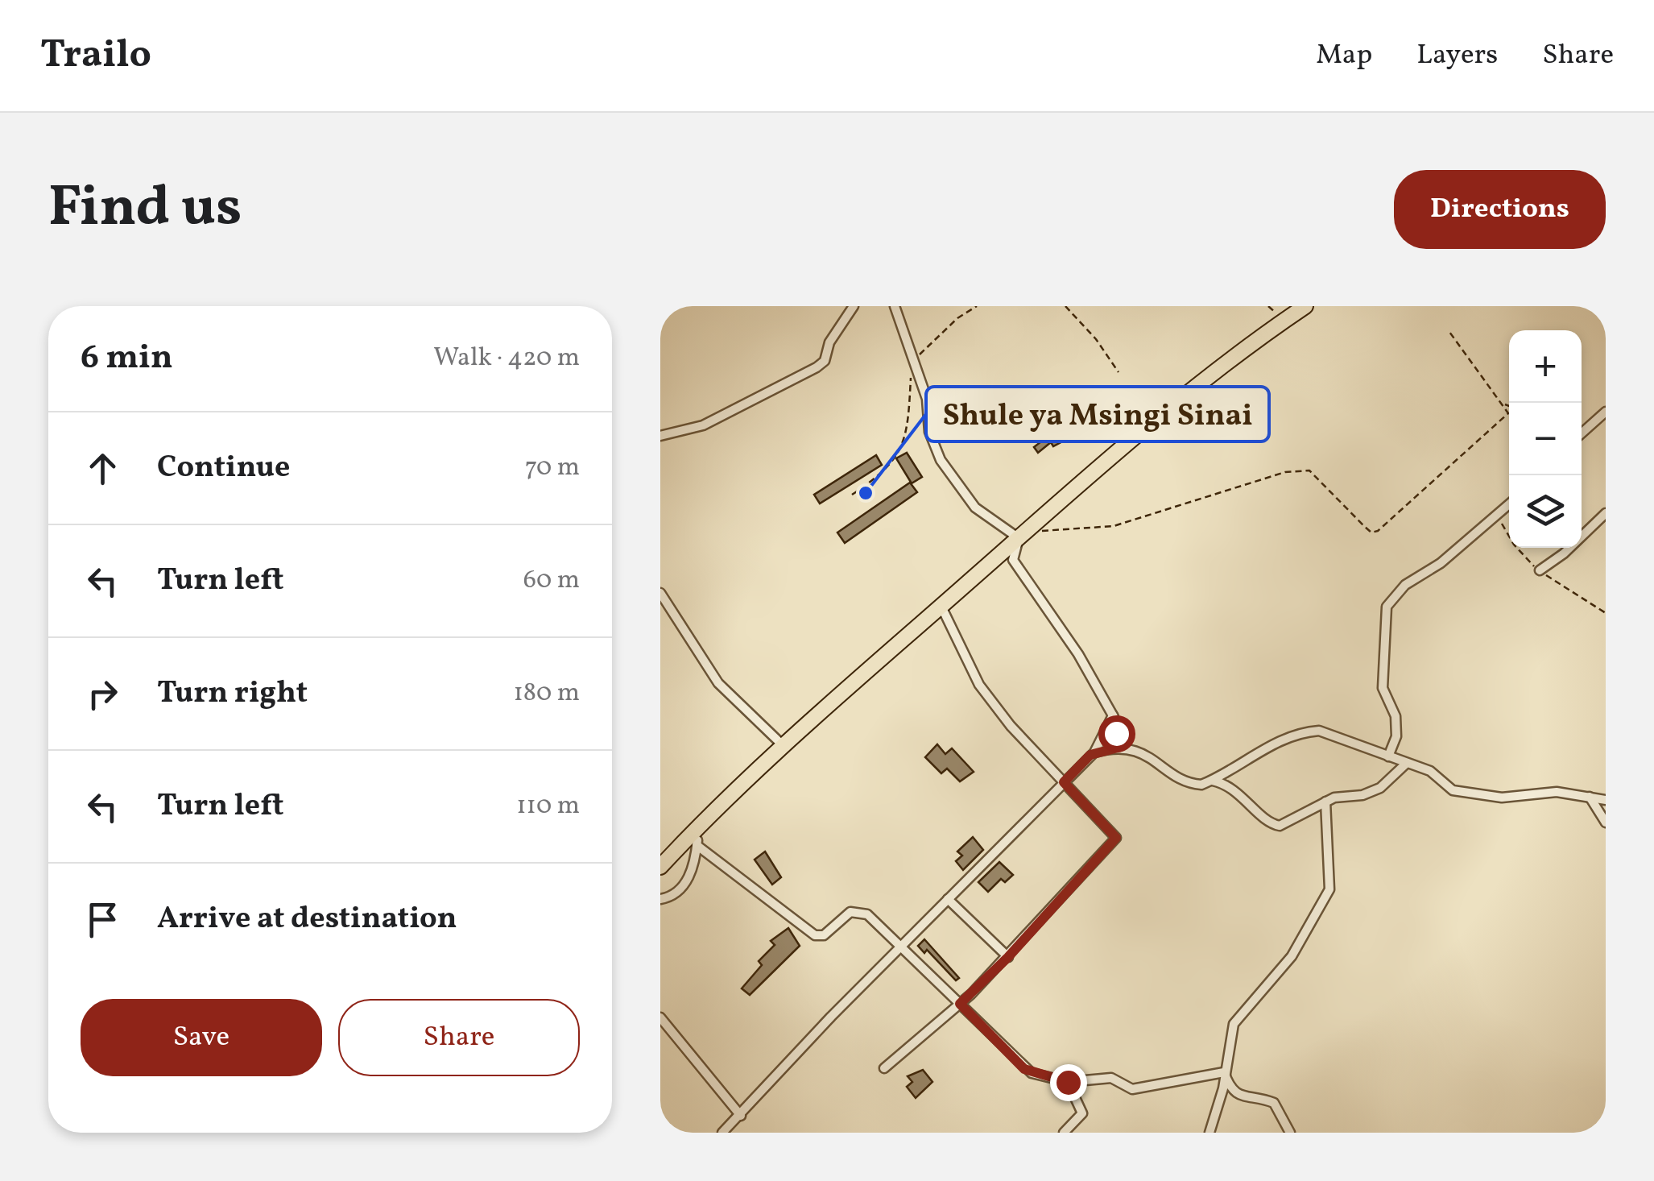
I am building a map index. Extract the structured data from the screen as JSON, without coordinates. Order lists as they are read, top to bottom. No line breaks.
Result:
{"places":["Shule ya Msingi Sinai"],"page":{"header":"Trailo","nav":["Map","Layers","Share"],"title":"Find us","buttons":["Directions",["Save","Share"]],"heading":["6 min","Walk · 420 m"],"map_buttons":["+","−"],"list":[["Continue","70 m"],["Turn left","60 m"],["Turn right","180 m"],["Turn left","110 m"],"Arrive at destination"]}}
